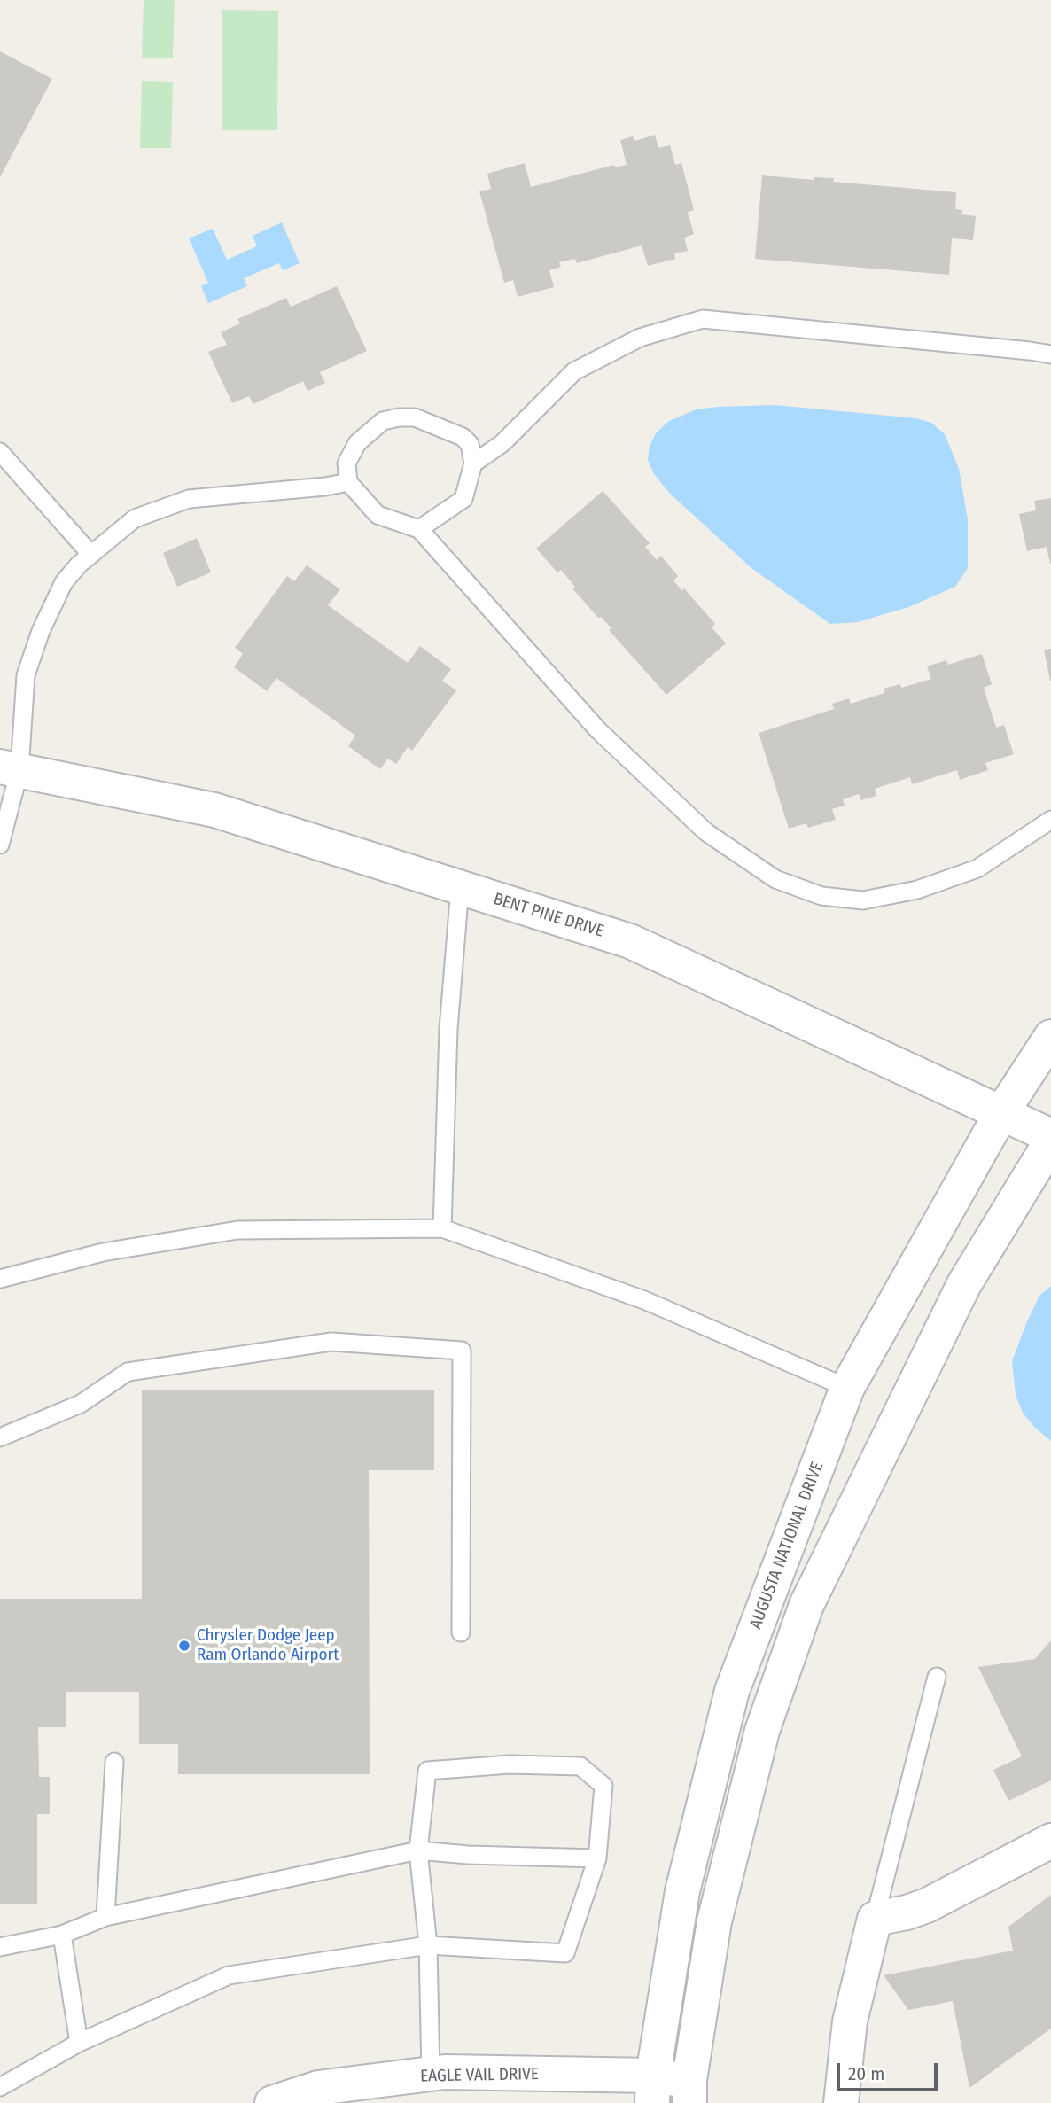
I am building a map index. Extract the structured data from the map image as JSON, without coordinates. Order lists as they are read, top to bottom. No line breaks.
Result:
{"streets":{"street":["BENT PINE DRIVE","AUGUSTA NATIONAL DRIVE","EAGLE VAIL DRIVE"]},"crossings":[["BENT PINE DRIVE","AUGUSTA NATIONAL DRIVE"],["AUGUSTA NATIONAL DRIVE","EAGLE VAIL DRIVE"]],"places":["Chrysler Dodge Jeep Ram Orlando Airport"],"scale_bar":"20 m"}
